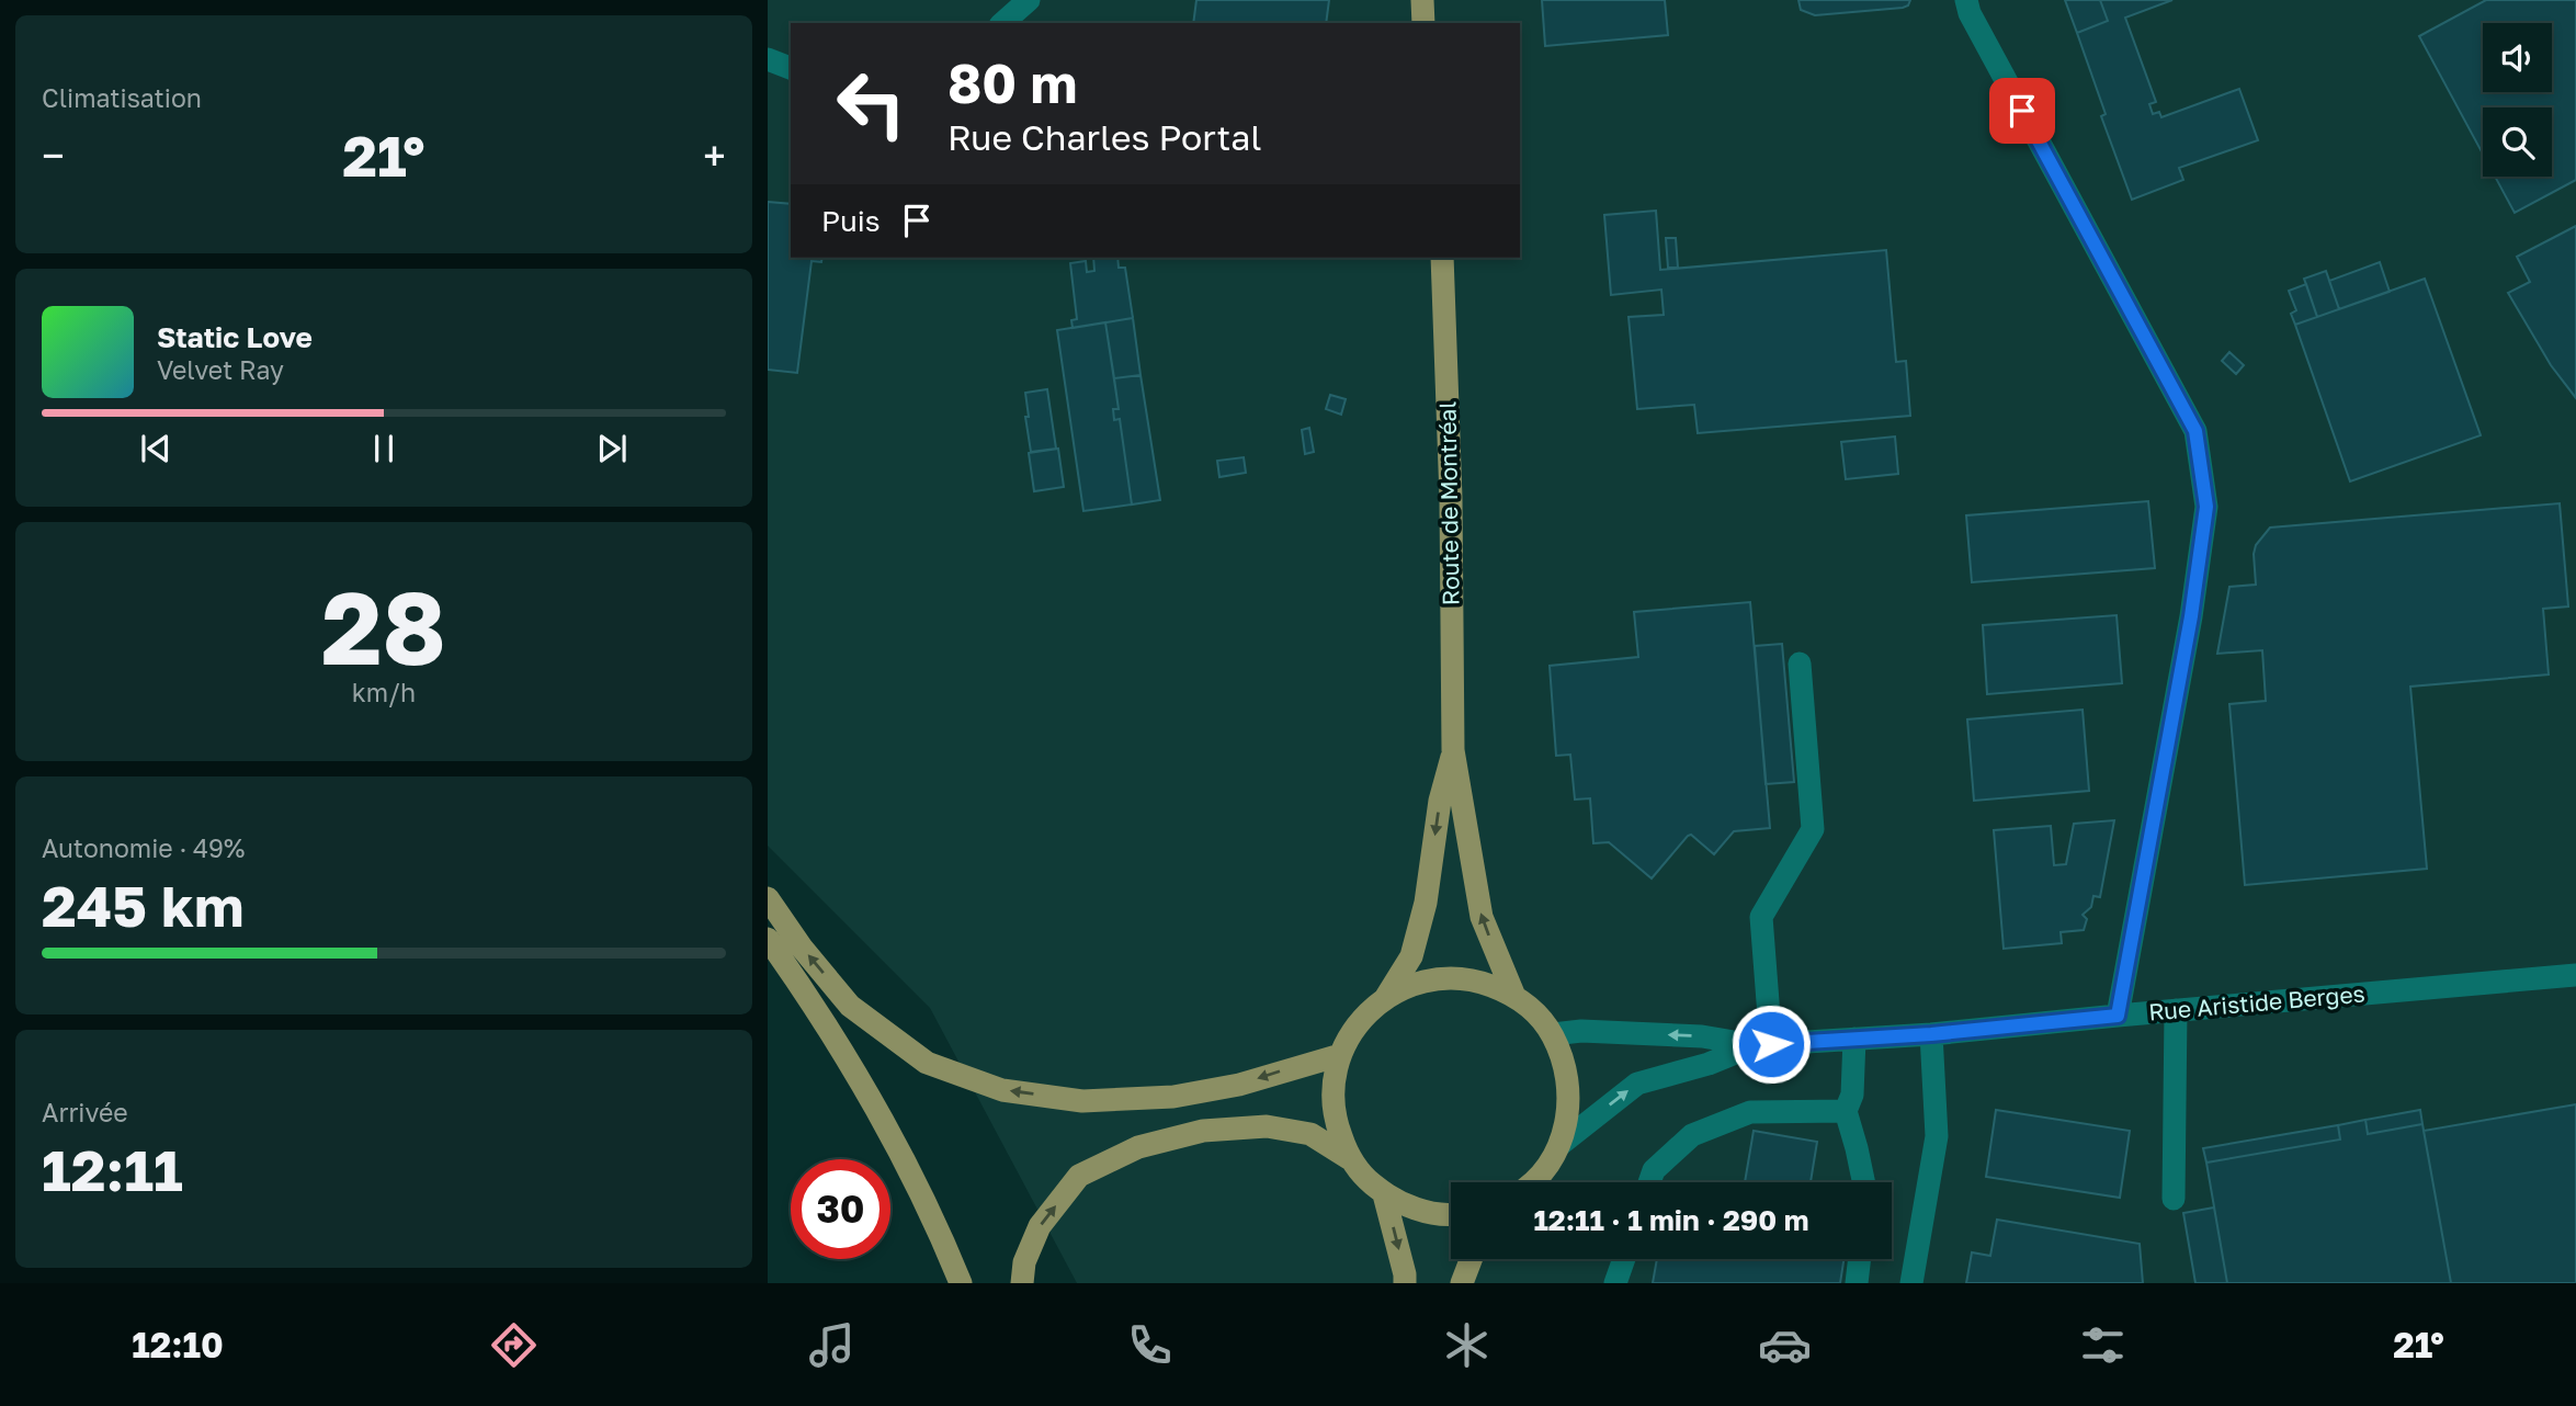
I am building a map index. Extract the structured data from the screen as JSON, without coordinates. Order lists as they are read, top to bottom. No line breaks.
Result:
{"streets":{"main road":["Route de Montréal"],"street":["Rue Aristide Berges"]},"page":{"tile":["Climatisation",["28","km/h"],["Autonomie · 49%","245 km"],["Arrivée","12:11"]],"turn":["80 m","Rue Charles Portal"],"heat":["−","21°","+"],"then":"Puis","song":["Static Love","Velvet Ray"],"limit":"30","trip":"12:11 · 1 min · 290 m","tabs":["12:10","21°"]}}
